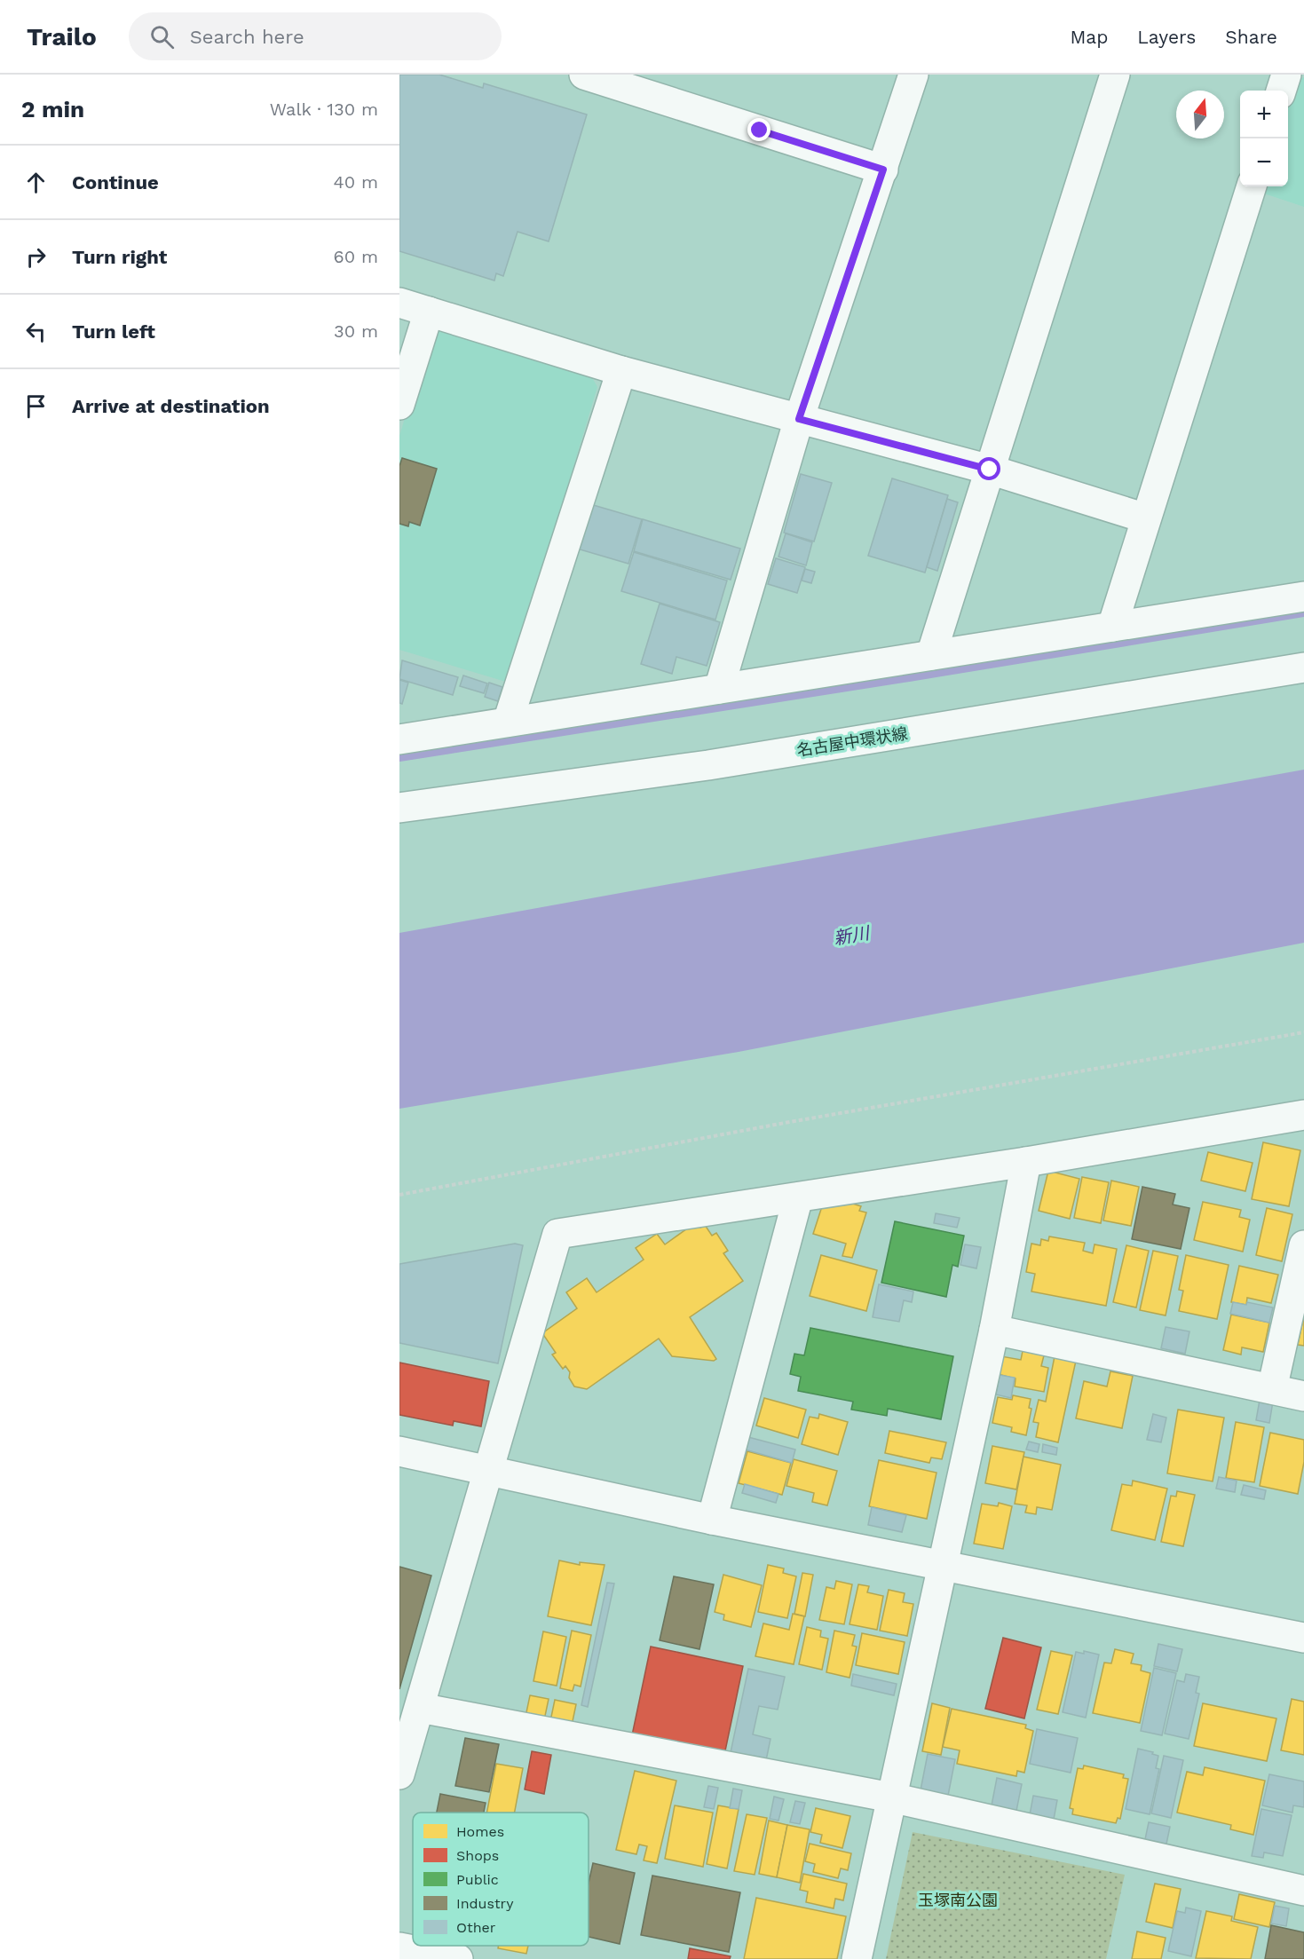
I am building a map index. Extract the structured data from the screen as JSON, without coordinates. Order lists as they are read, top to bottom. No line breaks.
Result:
{"streets":{"street":["名古屋中環状線"]},"water":["新川"],"parks":["玉塚南公園"],"legend":["Homes","Shops","Public","Industry","Other"],"north":"top","page":{"header":"Trailo","search":"Search here","nav":["Map","Layers","Share"],"heading":["2 min","Walk · 130 m"],"map_buttons":["+","−"],"list":[["Continue","40 m"],["Turn right","60 m"],["Turn left","30 m"],"Arrive at destination"]}}
